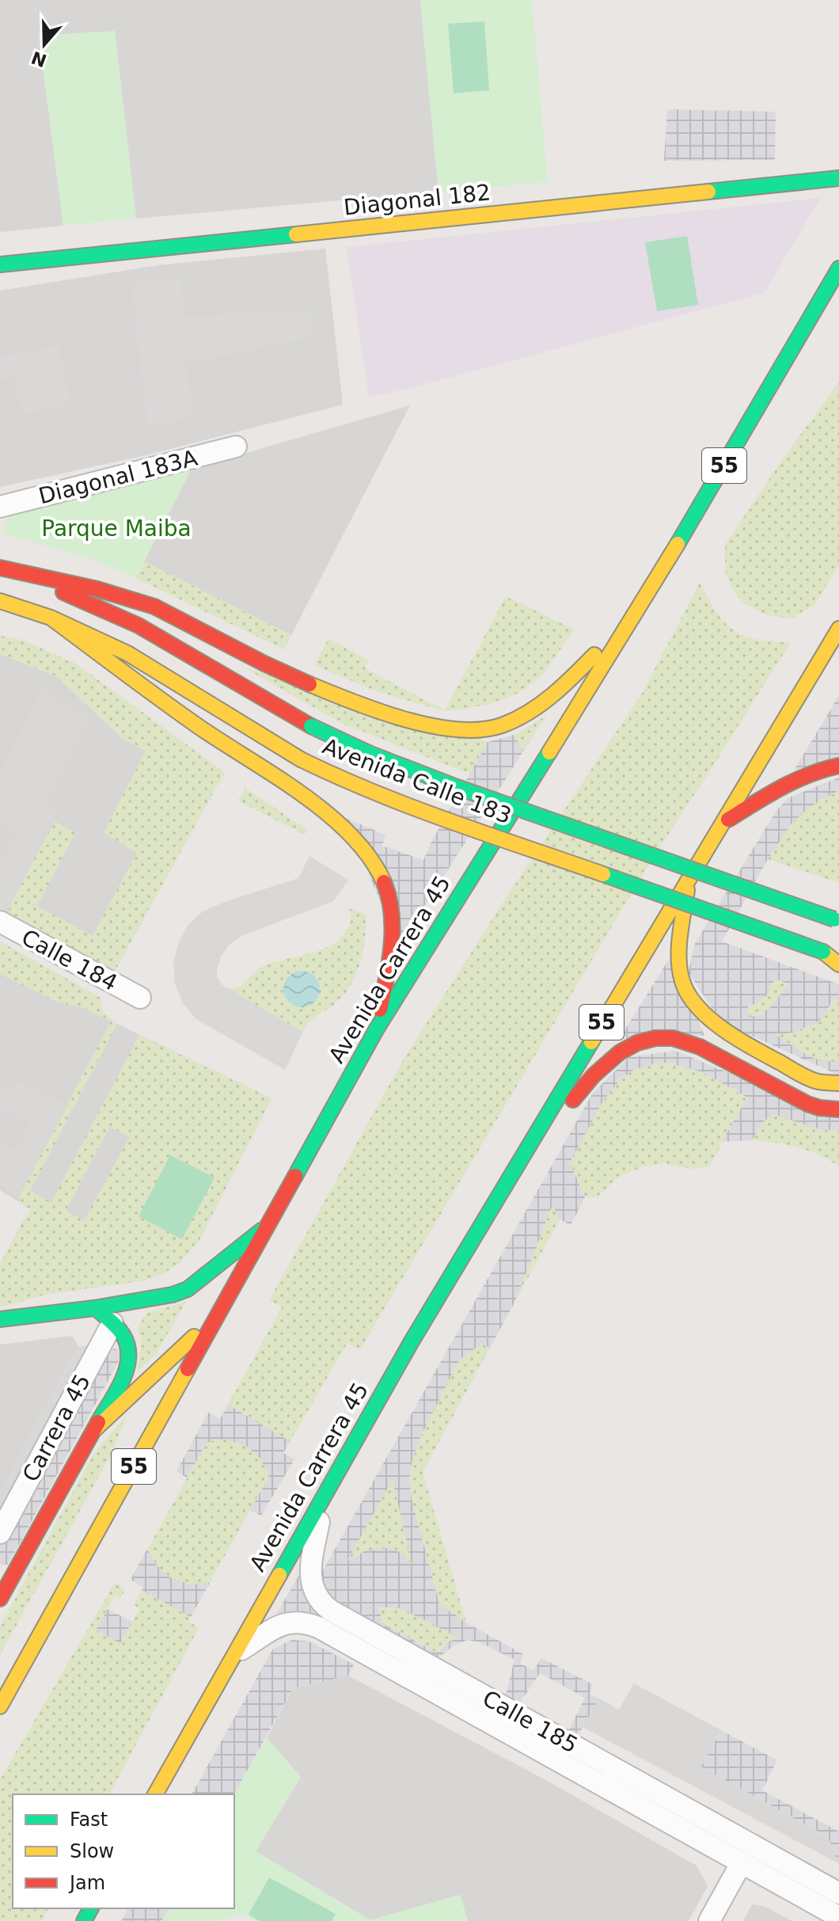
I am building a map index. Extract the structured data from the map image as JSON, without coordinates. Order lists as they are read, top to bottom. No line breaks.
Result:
{"streets":{"main road":["Diagonal 182","55","Avenida Calle 183","Avenida Carrera 45"],"street":["Diagonal 183A","Calle 184","Carrera 45","Calle 185"]},"crossings":[["Avenida Carrera 45","Calle 185"]],"parks":["Parque Maiba"],"legend":["Fast","Slow","Jam"],"north":"bottom"}
